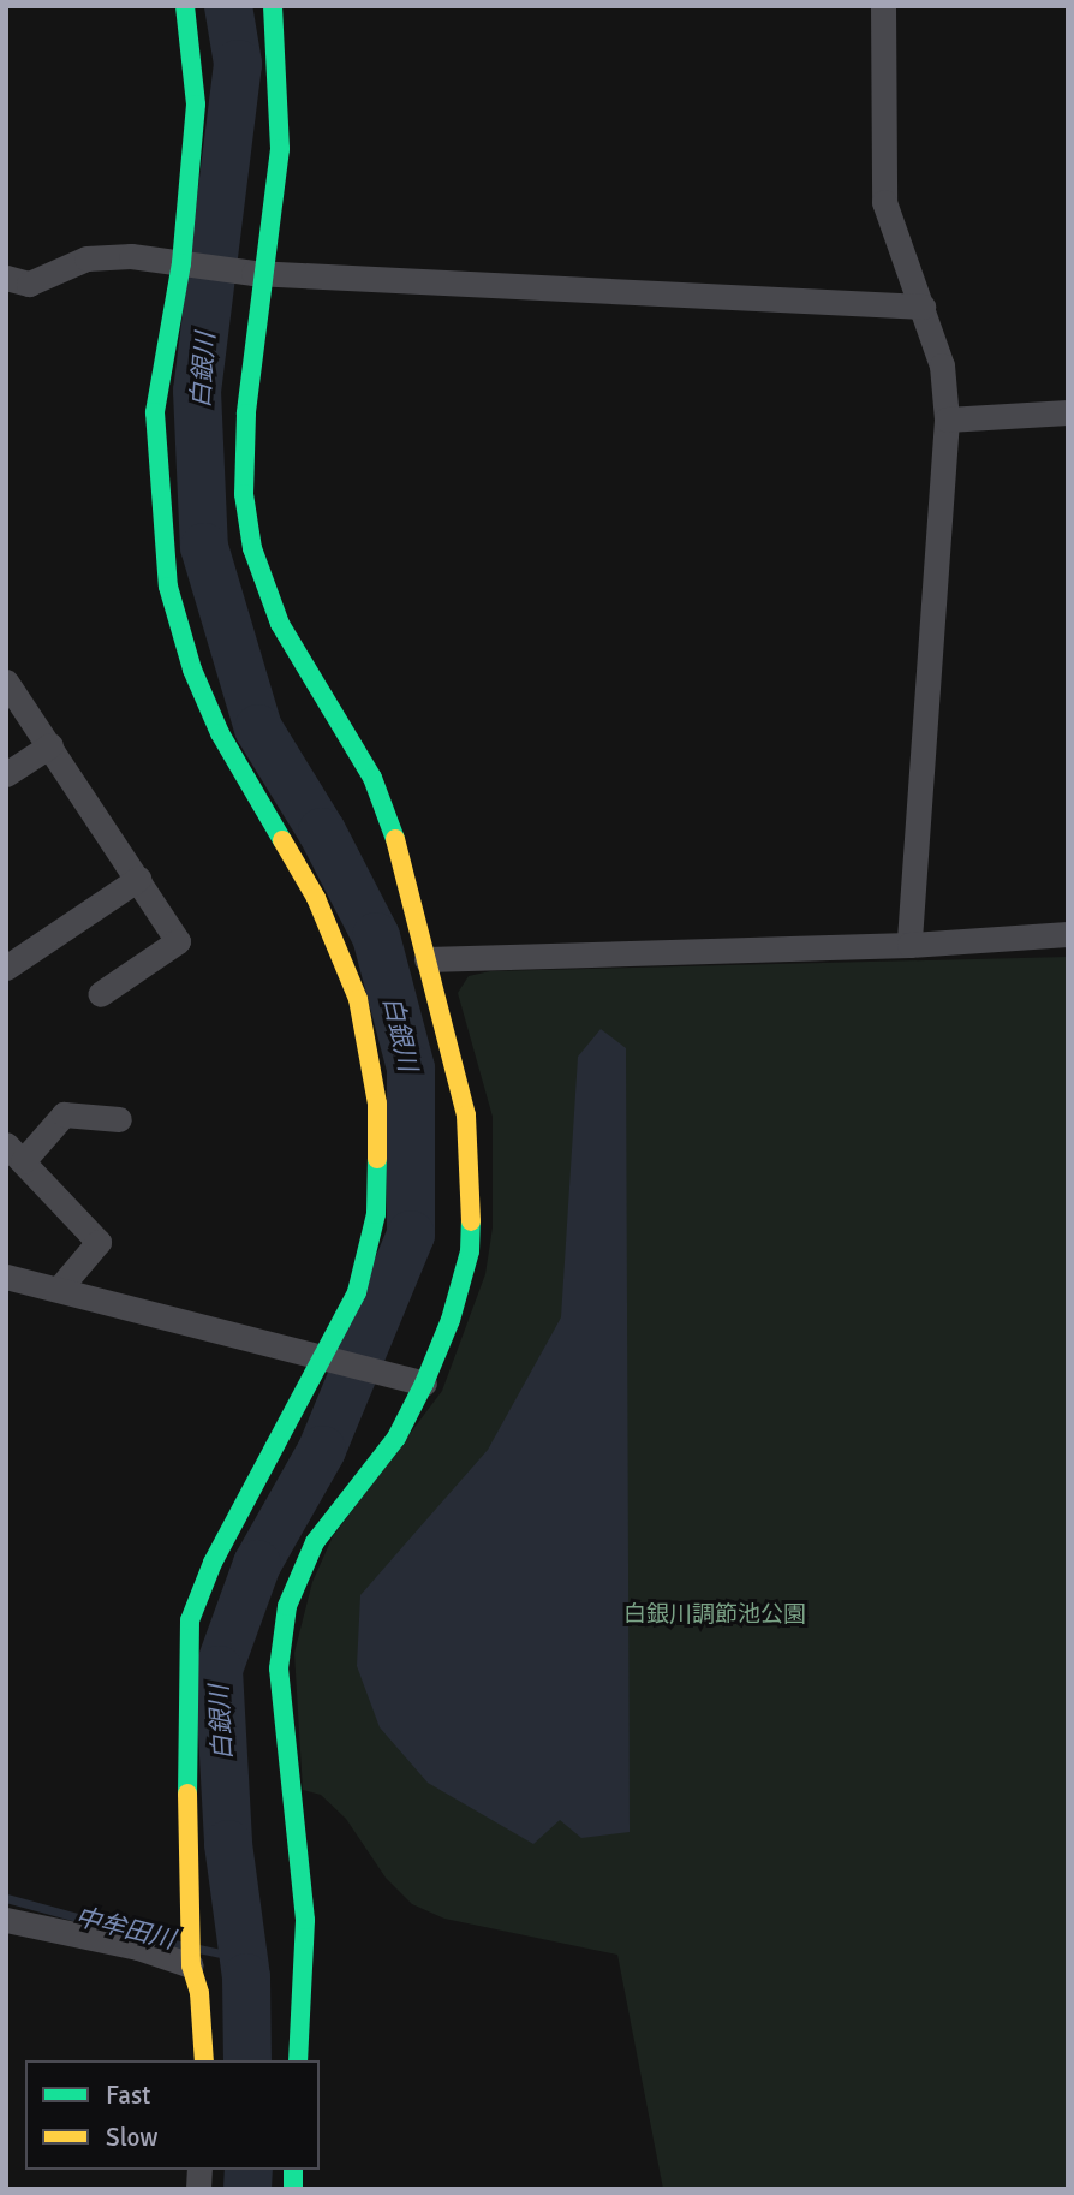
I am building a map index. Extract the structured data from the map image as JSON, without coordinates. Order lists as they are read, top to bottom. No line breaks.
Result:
{"water":["白銀川","中牟田川"],"parks":["白銀川調節池公園"],"legend":["Fast","Slow"]}
